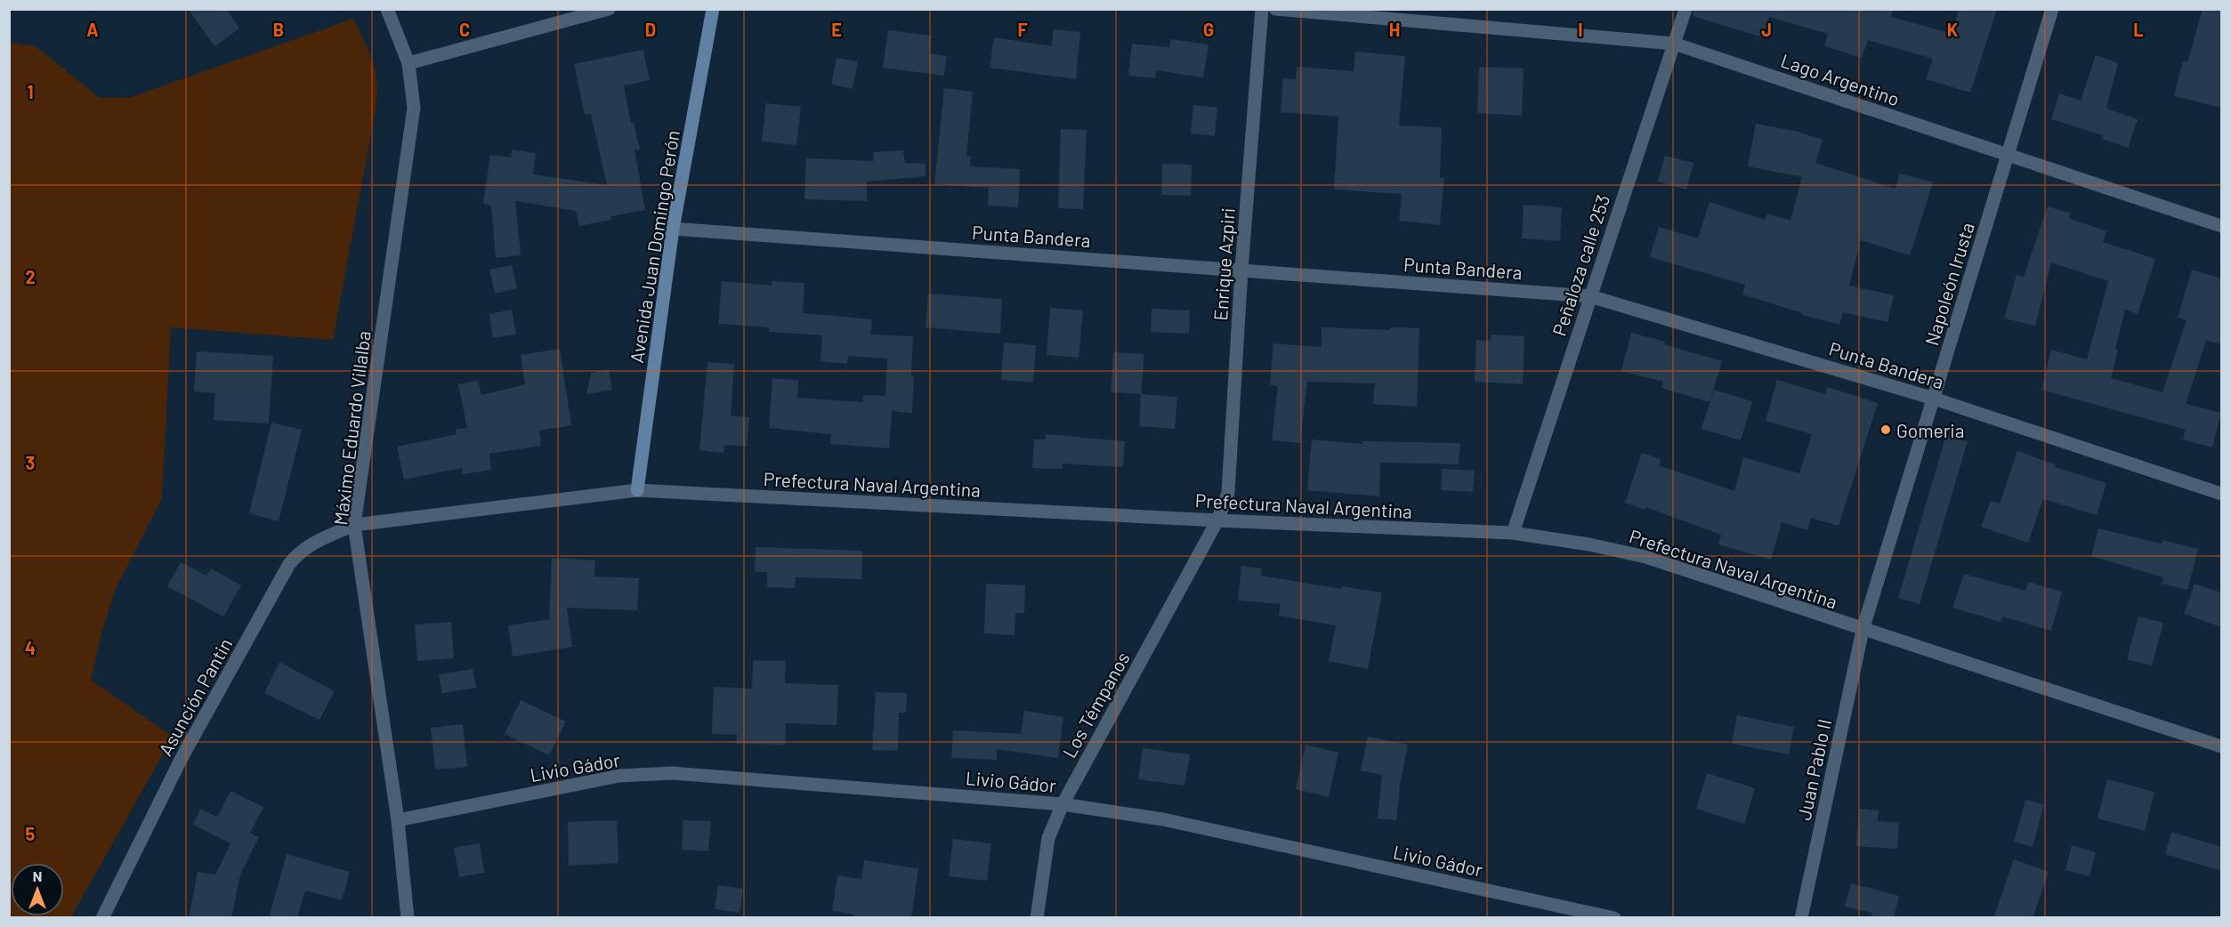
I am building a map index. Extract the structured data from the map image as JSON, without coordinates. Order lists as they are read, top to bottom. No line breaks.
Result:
{"streets":{"street":["Lago Argentino","Punta Bandera","Avenida Juan Domingo Perón","Enrique Azpiri","Peñaloza calle 253","Napoleón Irusta","Máximo Eduardo Villalba","Prefectura Naval Argentina","Asunción Pantin","Los Témpanos","Livio Gádor","Juan Pablo II"]},"crossings":[["Lago Argentino","Peñaloza calle 253"],["Lago Argentino","Napoleón Irusta"],["Punta Bandera","Avenida Juan Domingo Perón"],["Punta Bandera","Enrique Azpiri"],["Punta Bandera","Peñaloza calle 253"],["Punta Bandera","Napoleón Irusta"],["Avenida Juan Domingo Perón","Prefectura Naval Argentina"],["Enrique Azpiri","Prefectura Naval Argentina"],["Enrique Azpiri","Los Témpanos"],["Peñaloza calle 253","Prefectura Naval Argentina"],["Napoleón Irusta","Prefectura Naval Argentina"],["Napoleón Irusta","Juan Pablo II"],["Máximo Eduardo Villalba","Prefectura Naval Argentina"],["Máximo Eduardo Villalba","Asunción Pantin"],["Máximo Eduardo Villalba","Livio Gádor"],["Prefectura Naval Argentina","Asunción Pantin"],["Prefectura Naval Argentina","Los Témpanos"],["Prefectura Naval Argentina","Juan Pablo II"],["Los Témpanos","Livio Gádor"]],"places":["Gomeria"],"north":"top","grid":{"columns":["A","B","C","D","E","F","G","H","I","J","K","L"],"rows":["1","2","3","4","5"]}}
